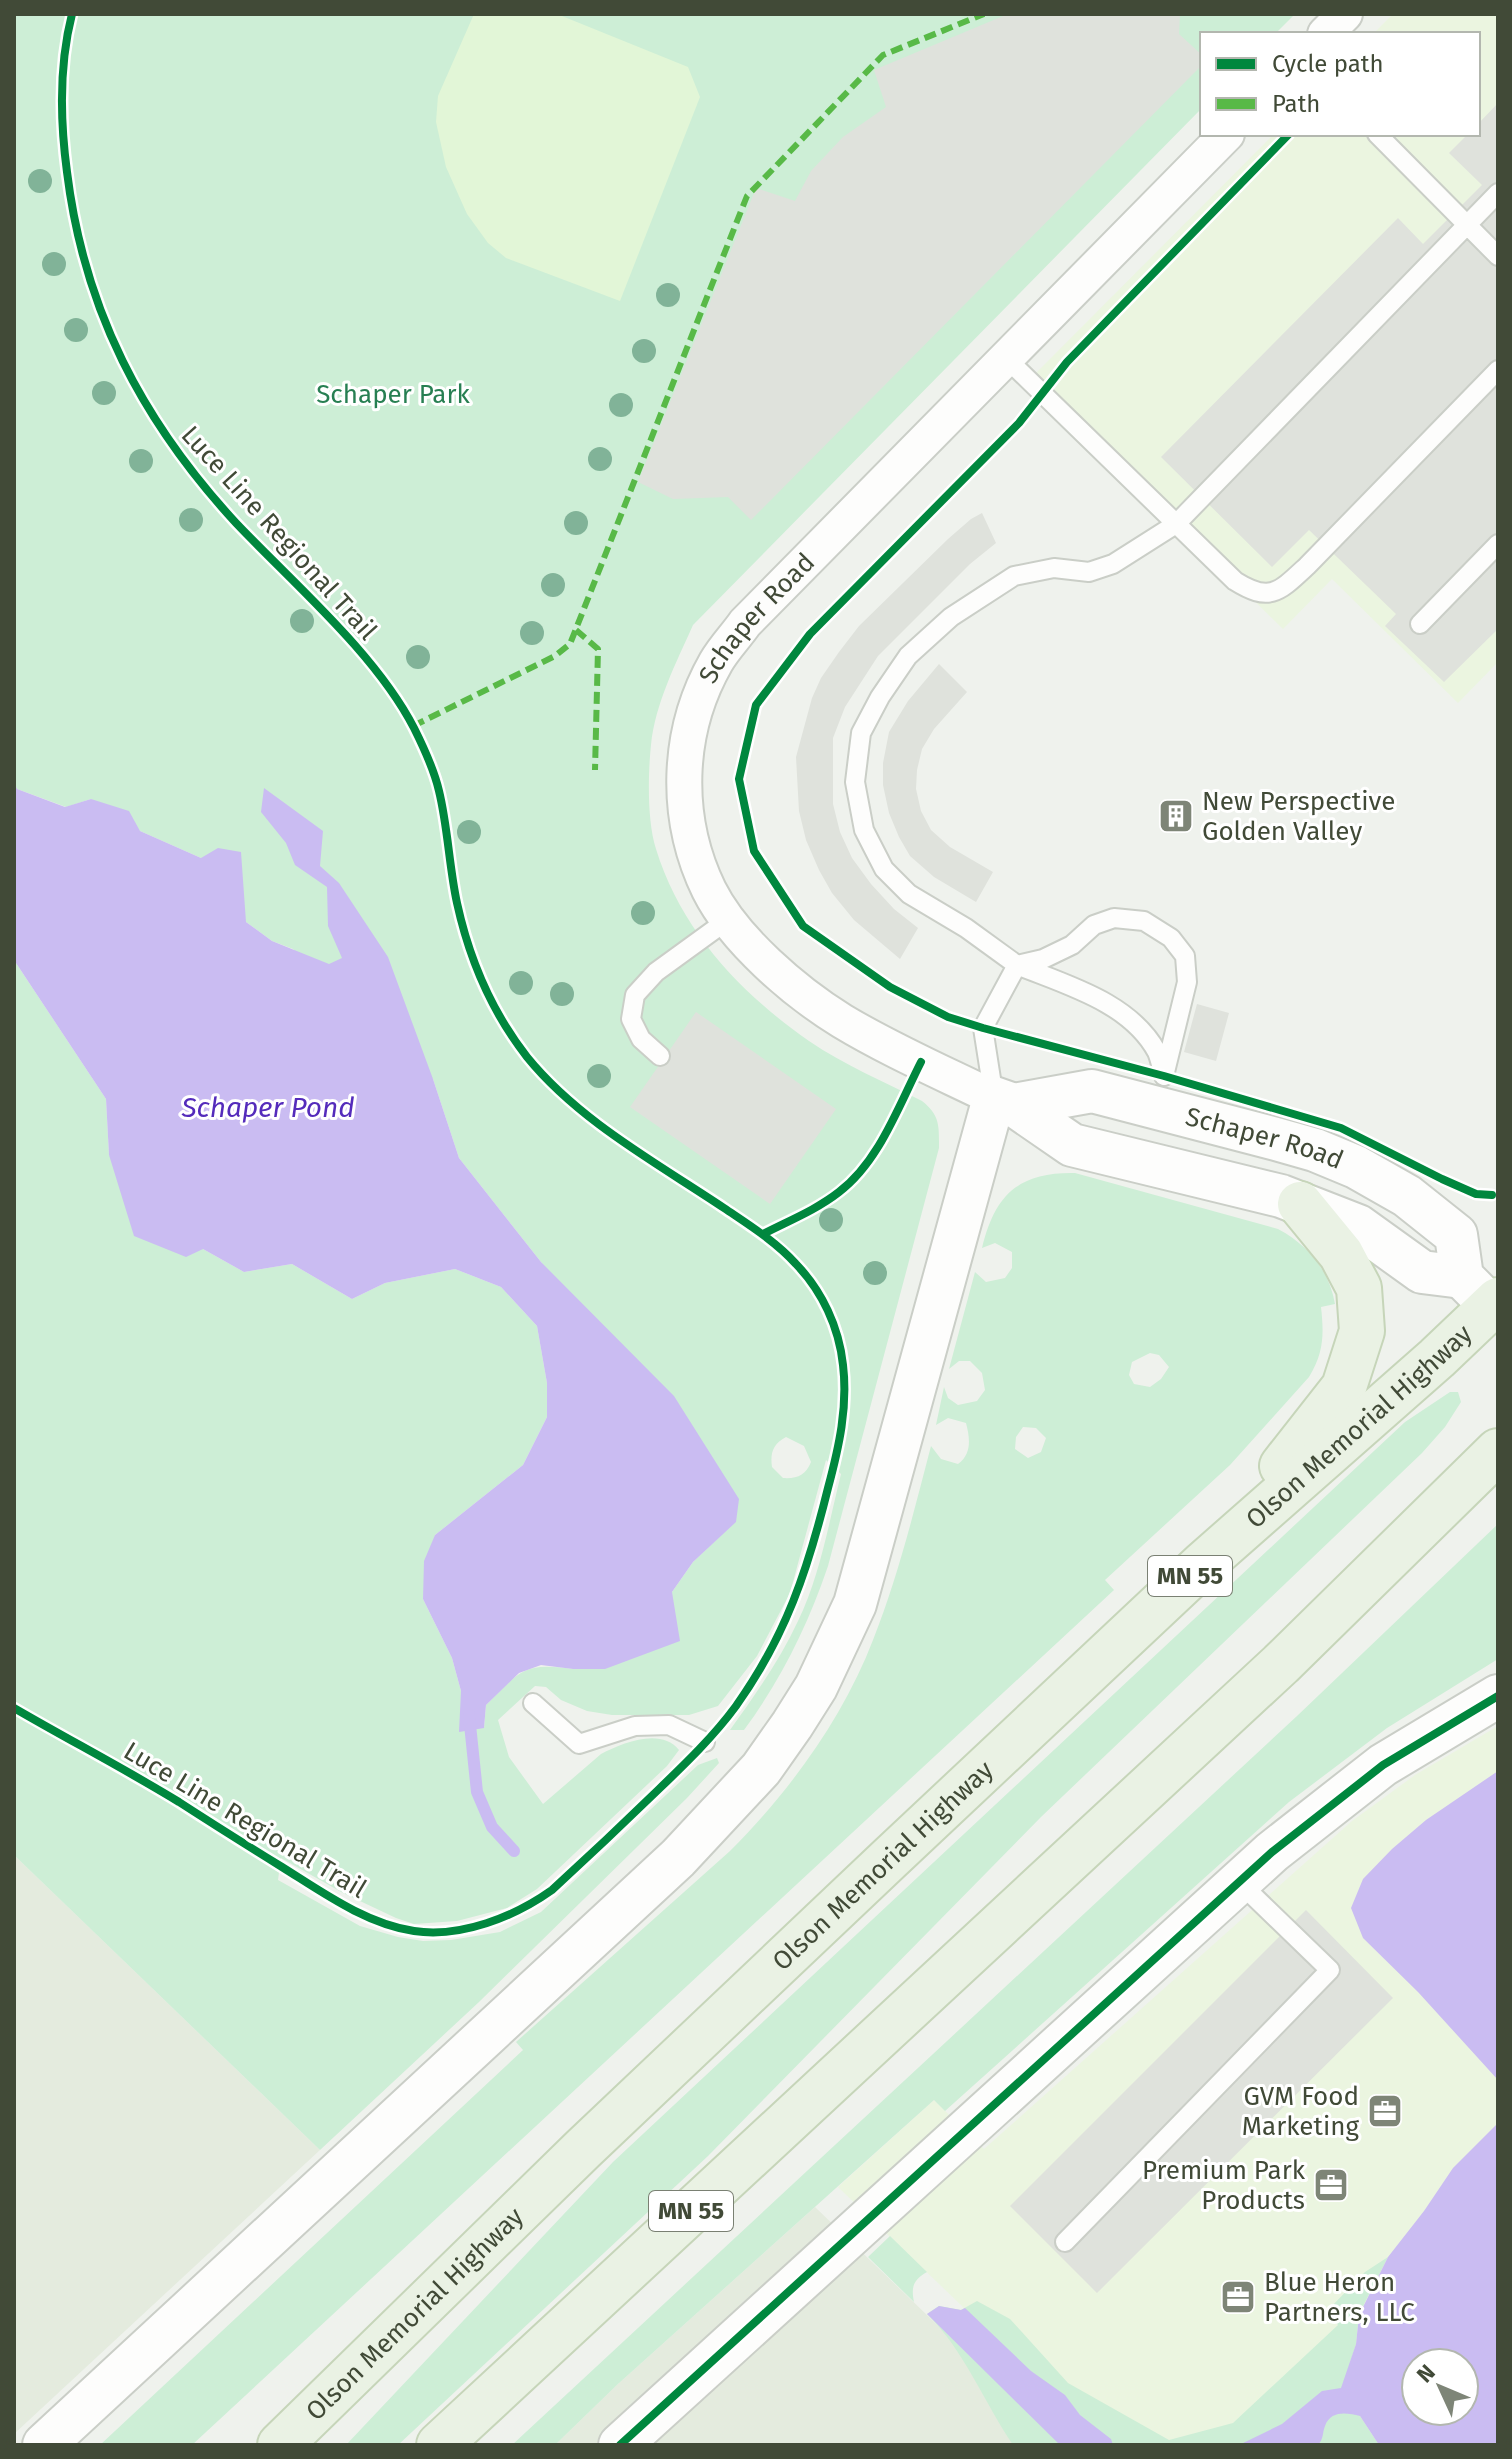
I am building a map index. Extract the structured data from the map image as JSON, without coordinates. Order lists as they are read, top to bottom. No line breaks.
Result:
{"streets":{"main road":["Olson Memorial Highway","MN 55"],"street":["Schaper Road"],"cycle path":["Luce Line Regional Trail"]},"crossings":[["Schaper Road","Olson Memorial Highway"]],"water":["Schaper Pond"],"parks":["Schaper Park"],"places":{"building":["New Perspective Golden Valley"],"office":["GVM Food Marketing","Premium Park Products","Blue Heron Partners, LLC"]},"legend":["Cycle path","Path"],"north":"top left"}
